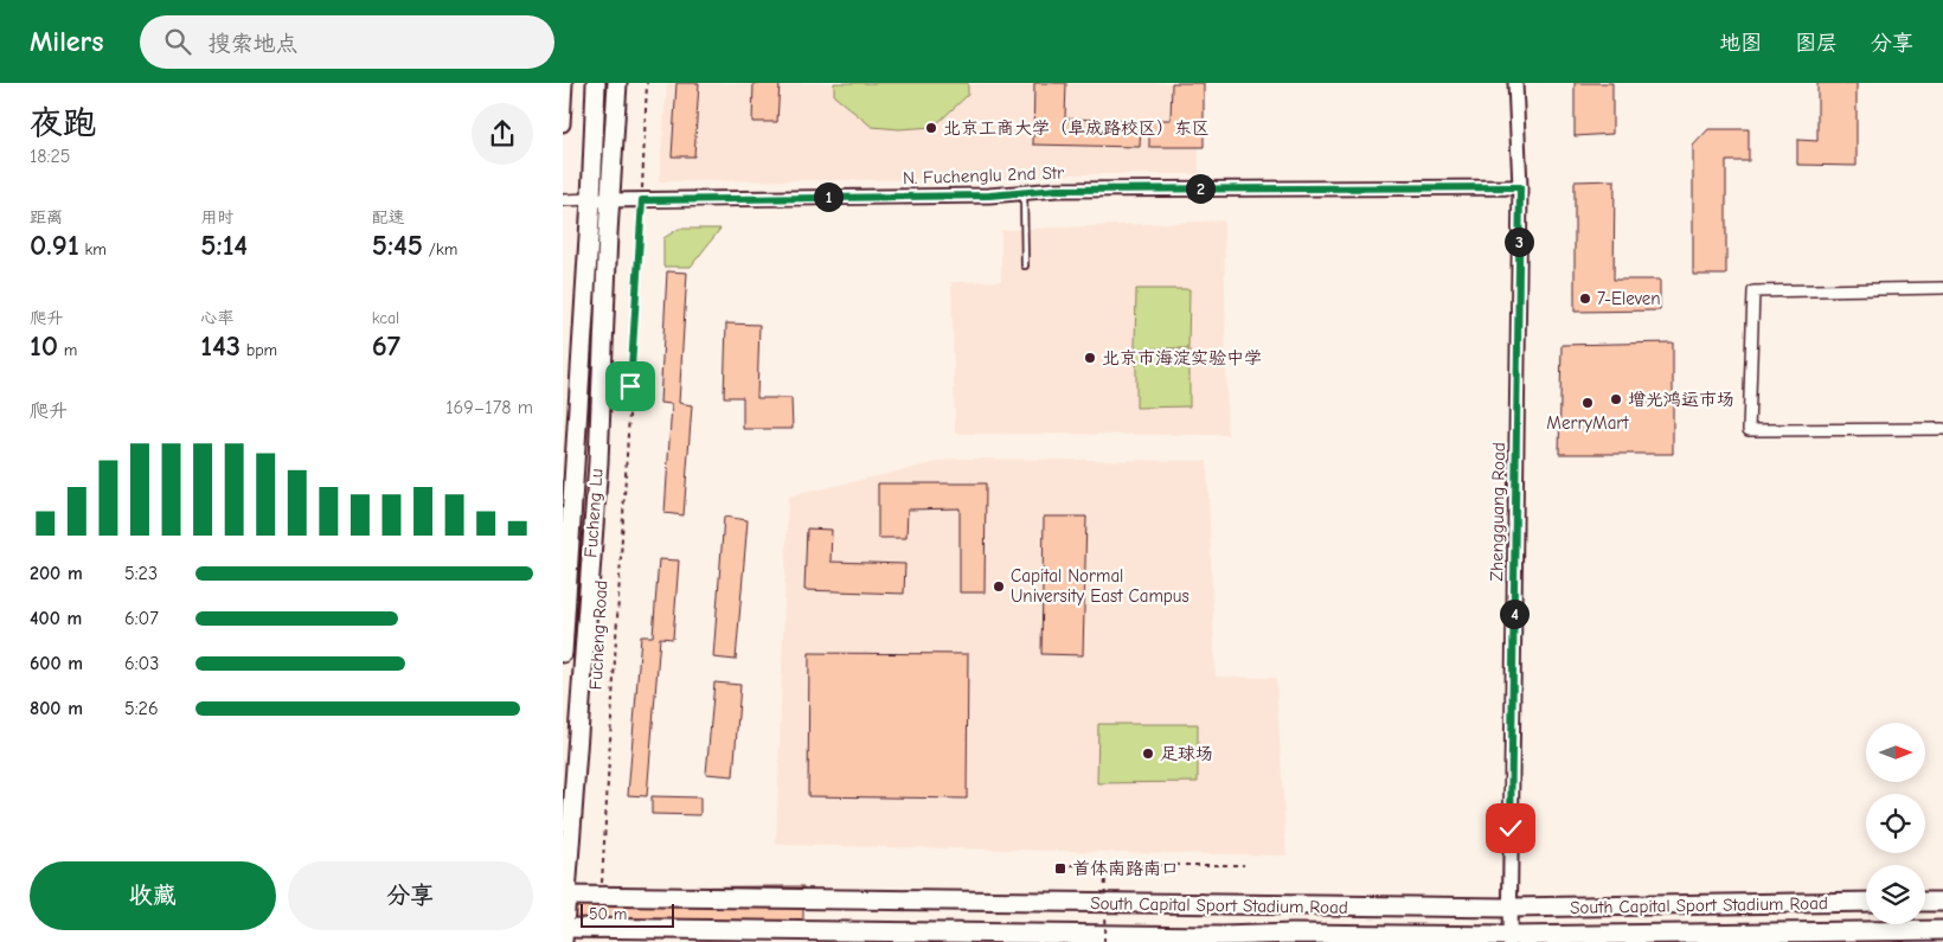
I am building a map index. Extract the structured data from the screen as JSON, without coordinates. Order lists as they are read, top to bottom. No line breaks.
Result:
{"streets":{"main road":["Fucheng Lu","South Capital Sport Stadium Road"],"street":["N. Fuchenglu 2nd Str","Zhengguang Road"],"path":["Fucheng Road"]},"crossings":[["N. Fuchenglu 2nd Str","Zhengguang Road"],["N. Fuchenglu 2nd Str","Fucheng Lu"],["N. Fuchenglu 2nd Str","Fucheng Road"],["Zhengguang Road","South Capital Sport Stadium Road"],["Fucheng Lu","South Capital Sport Stadium Road"],["Fucheng Road","South Capital Sport Stadium Road"]],"places":{"other":["北京工商大学（阜成路校区）东区","7-Eleven","北京市海淀实验中学","增光鸿运市场","MerryMart","Capital Normal University East Campus","足球场"],"transit":["首体南路南口"]},"scale_bar":"50 m","north":"right","page":{"header":"Milers","search":"搜索地点","nav":["地图","图层","分享"],"heading":["夜跑","18:25"],"pins":["2","1","3","4"],"stats":[["距离","0.91 km"],["用时","5:14"],["配速","5:45 /km"],["爬升","10 m"],["心率","143 bpm"],["kcal","67"]],"chart":["爬升","169–178 m"],"list":[{"name":"200 m","note":"5:23"},{"name":"400 m","note":"6:07"},{"name":"600 m","note":"6:03"},{"name":"800 m","note":"5:26"}],"buttons":["收藏","分享"],"scale":"50 m"}}
